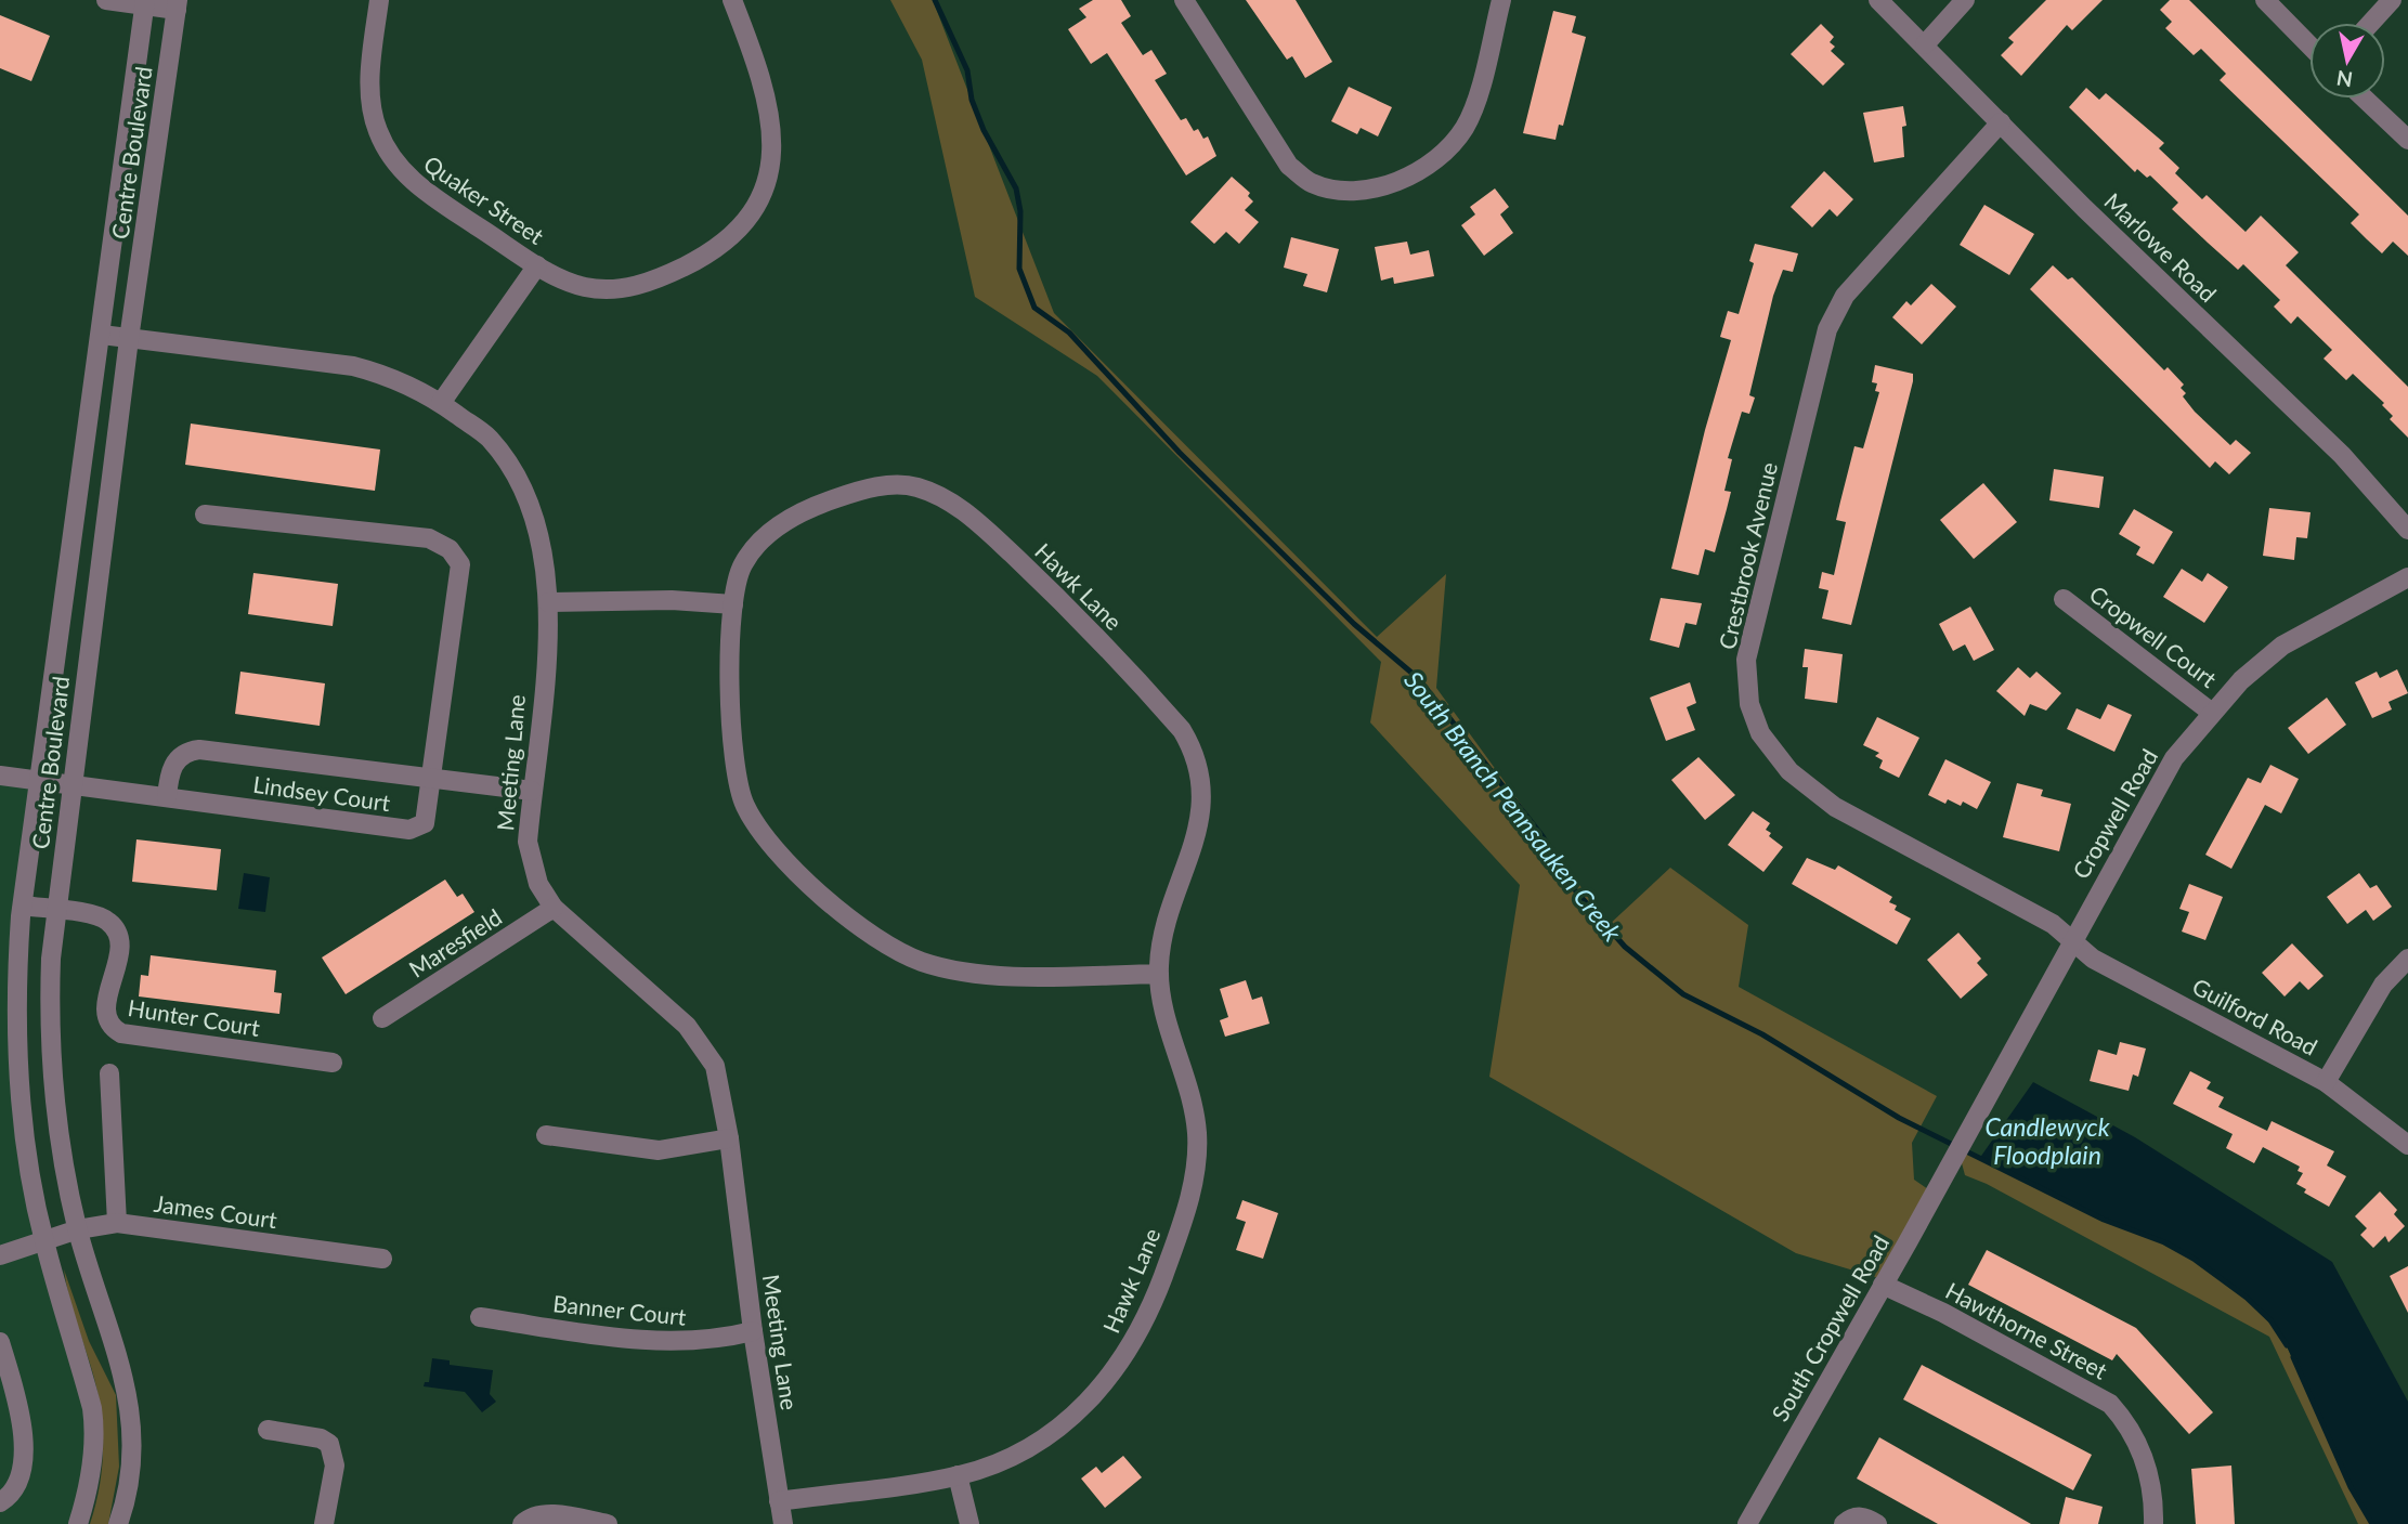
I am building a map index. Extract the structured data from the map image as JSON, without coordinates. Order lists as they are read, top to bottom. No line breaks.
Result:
{"streets":{"street":["Centre Boulevard","Quaker Street","Marlowe Road","Crestbrook Avenue","Hawk Lane","Cropwell Court","Meeting Lane","Lindsey Court","Cropwell Road","Maresfield","Guilford Road","Hunter Court","James Court","Banner Court","South Cropwell Road","Hawthorne Street"]},"crossings":[["Centre Boulevard","Meeting Lane"],["Centre Boulevard","Lindsey Court"],["Centre Boulevard","Hunter Court"],["Centre Boulevard","James Court"],["Quaker Street","Meeting Lane"],["Marlowe Road","Crestbrook Avenue"],["Crestbrook Avenue","Cropwell Road"],["Crestbrook Avenue","Guilford Road"],["Hawk Lane","Meeting Lane"],["Cropwell Court","Cropwell Road"],["Meeting Lane","Lindsey Court"],["Meeting Lane","Maresfield"],["Meeting Lane","Banner Court"],["Cropwell Road","Guilford Road"],["Cropwell Road","South Cropwell Road"],["South Cropwell Road","Hawthorne Street"]],"water":["South Branch Pennsauken Creek","Candlewyck Floodplain"],"north":"bottom"}
